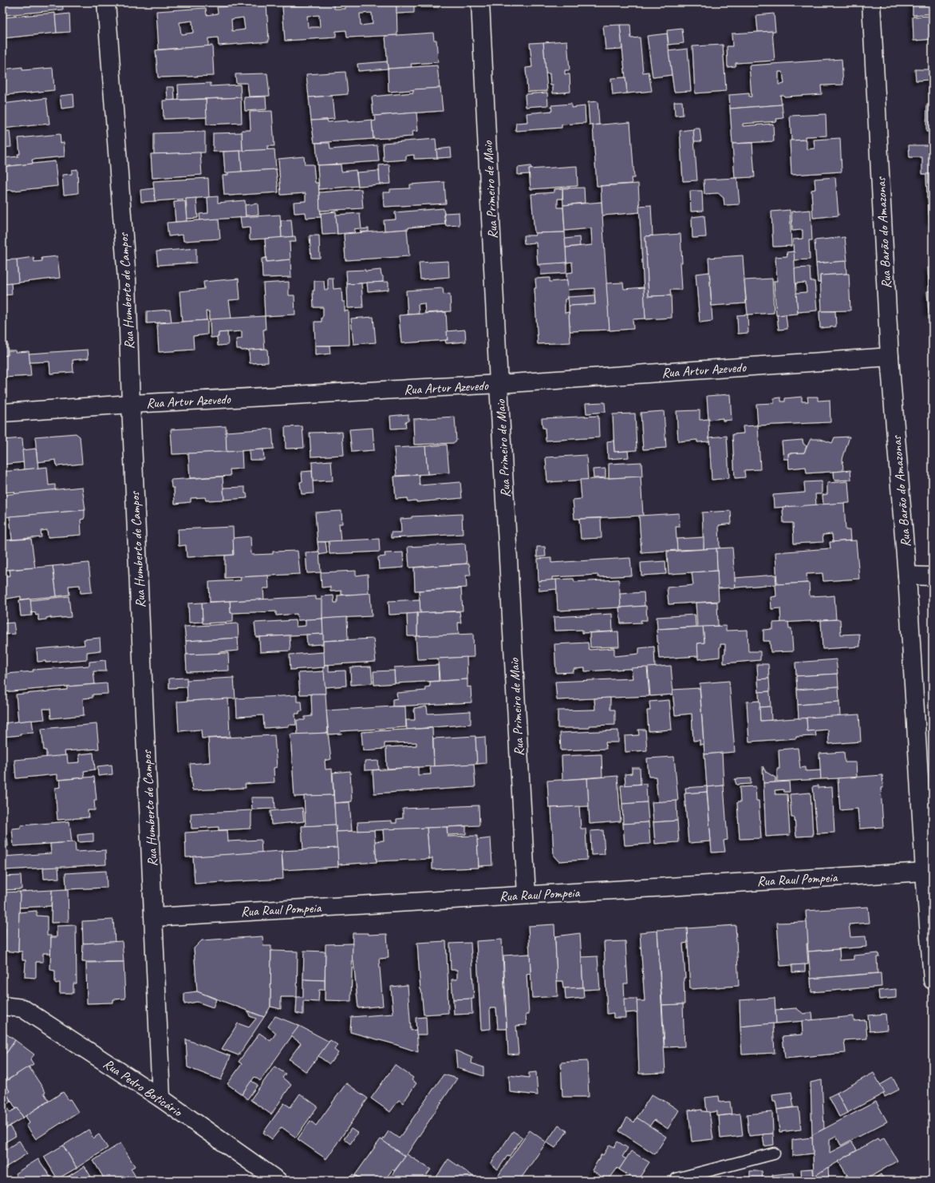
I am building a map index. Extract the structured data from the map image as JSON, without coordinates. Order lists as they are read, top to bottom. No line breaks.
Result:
{"streets":{"street":["Rua Primeiro de Maio","Rua Barão do Amazonas","Rua Humberto de Campos","Rua Artur Azevedo","Rua Raul Pompeia","Rua Pedro Boticário"]},"crossings":[["Rua Primeiro de Maio","Rua Artur Azevedo"],["Rua Primeiro de Maio","Rua Raul Pompeia"],["Rua Barão do Amazonas","Rua Artur Azevedo"],["Rua Barão do Amazonas","Rua Raul Pompeia"],["Rua Humberto de Campos","Rua Artur Azevedo"],["Rua Humberto de Campos","Rua Raul Pompeia"],["Rua Humberto de Campos","Rua Pedro Boticário"]]}
